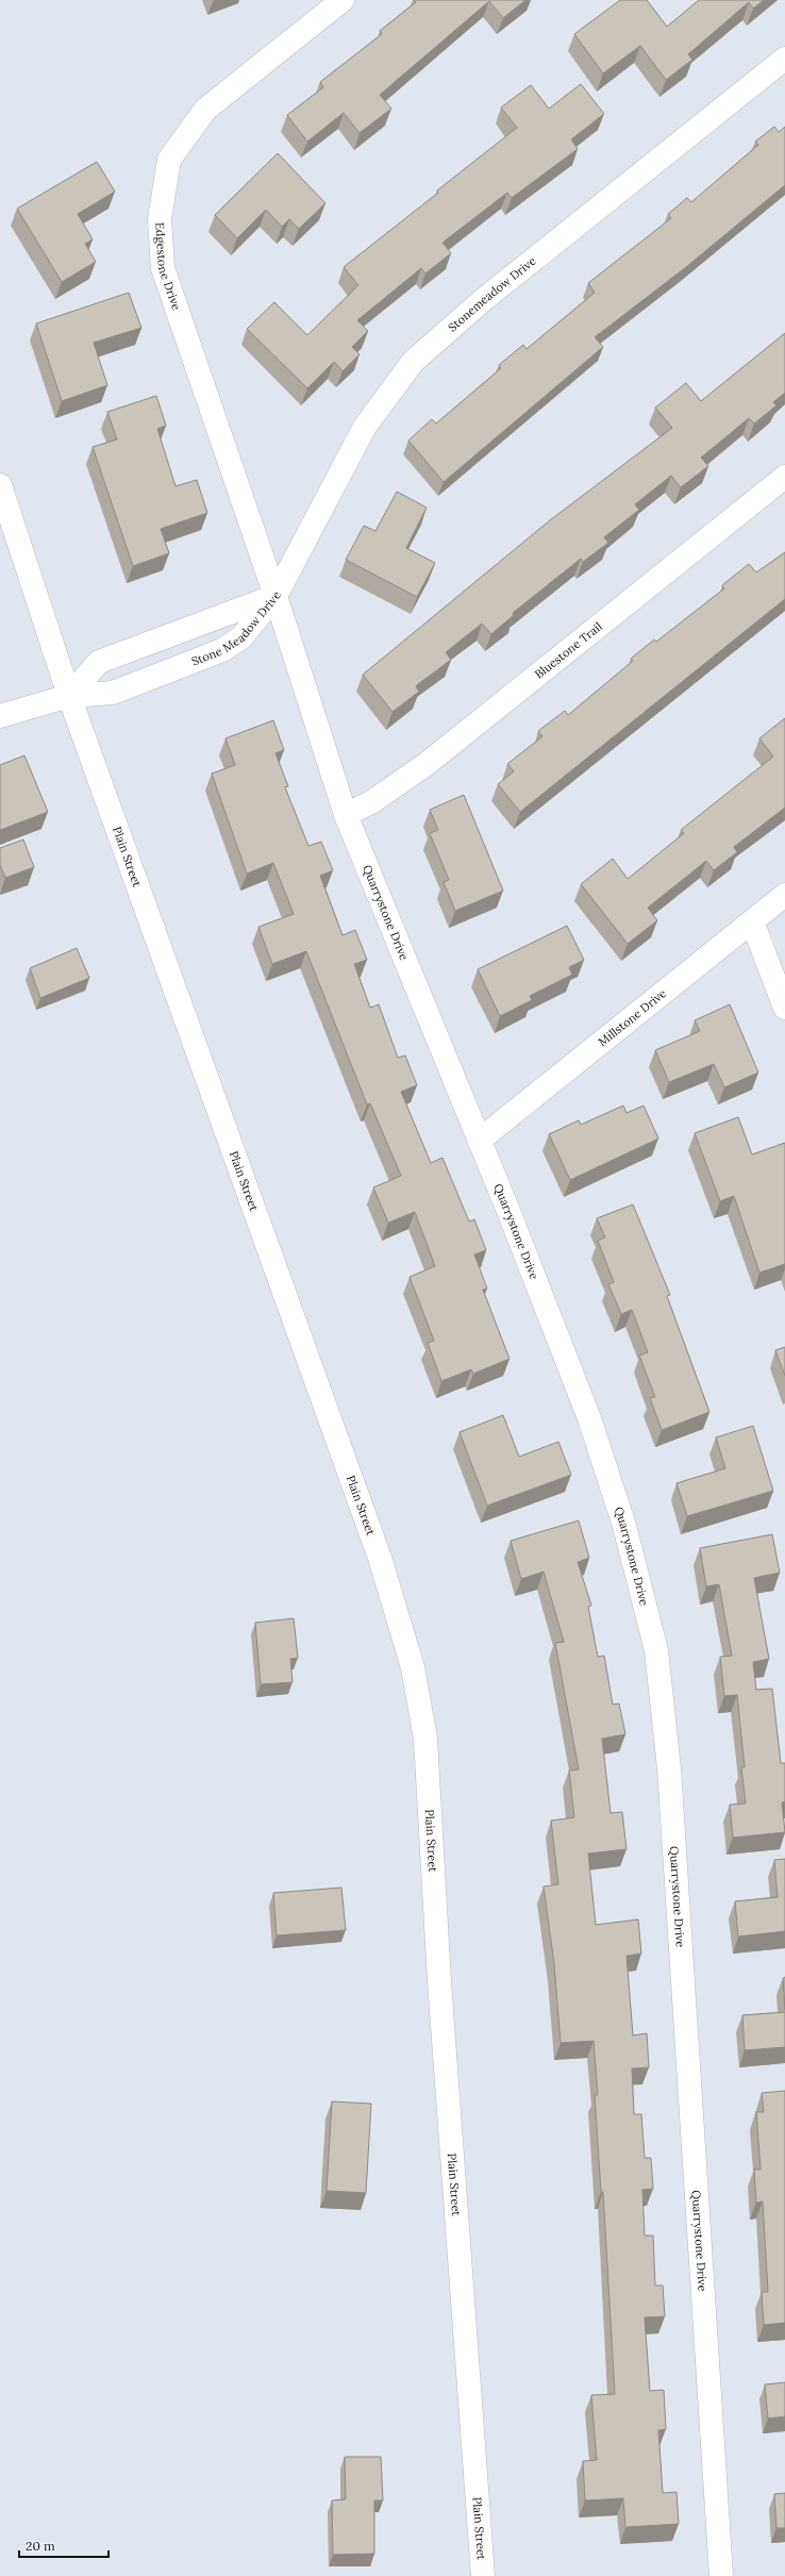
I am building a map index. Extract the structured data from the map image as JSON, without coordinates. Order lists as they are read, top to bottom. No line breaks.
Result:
{"streets":{"street":["Edgestone Drive","Stonemeadow Drive","Stone Meadow Drive","Bluestone Trail","Plain Street","Quarrystone Drive","Millstone Drive"]},"crossings":[["Edgestone Drive","Stonemeadow Drive"],["Edgestone Drive","Stone Meadow Drive"],["Edgestone Drive","Quarrystone Drive"],["Stonemeadow Drive","Stone Meadow Drive"],["Stonemeadow Drive","Quarrystone Drive"],["Stone Meadow Drive","Plain Street"],["Stone Meadow Drive","Quarrystone Drive"],["Bluestone Trail","Quarrystone Drive"],["Quarrystone Drive","Millstone Drive"]],"scale_bar":"20 m"}
